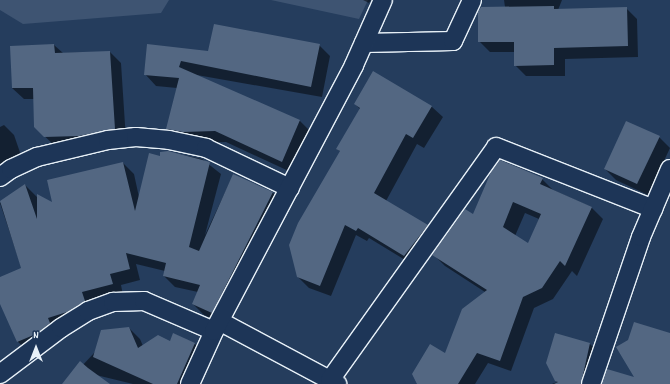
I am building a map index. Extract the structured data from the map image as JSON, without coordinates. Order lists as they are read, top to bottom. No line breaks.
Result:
{"north":"top"}
